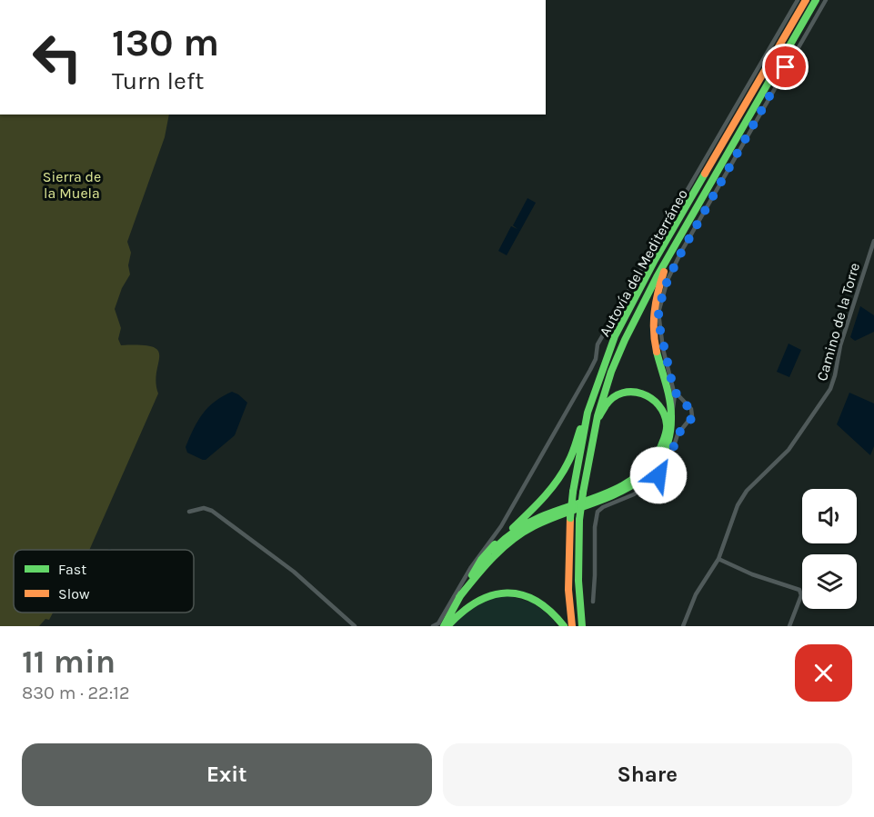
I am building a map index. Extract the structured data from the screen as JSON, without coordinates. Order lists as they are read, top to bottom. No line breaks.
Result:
{"streets":{"highway":["Autovía del Mediterráneo"],"street":["Camino de la Torre"]},"parks":["Sierra de la Muela"],"legend":["Fast","Slow"],"page":{"turn":["130 m","Turn left"],"heading":["11 min","830 m · 22:12"],"buttons":["Exit","Share"]}}
